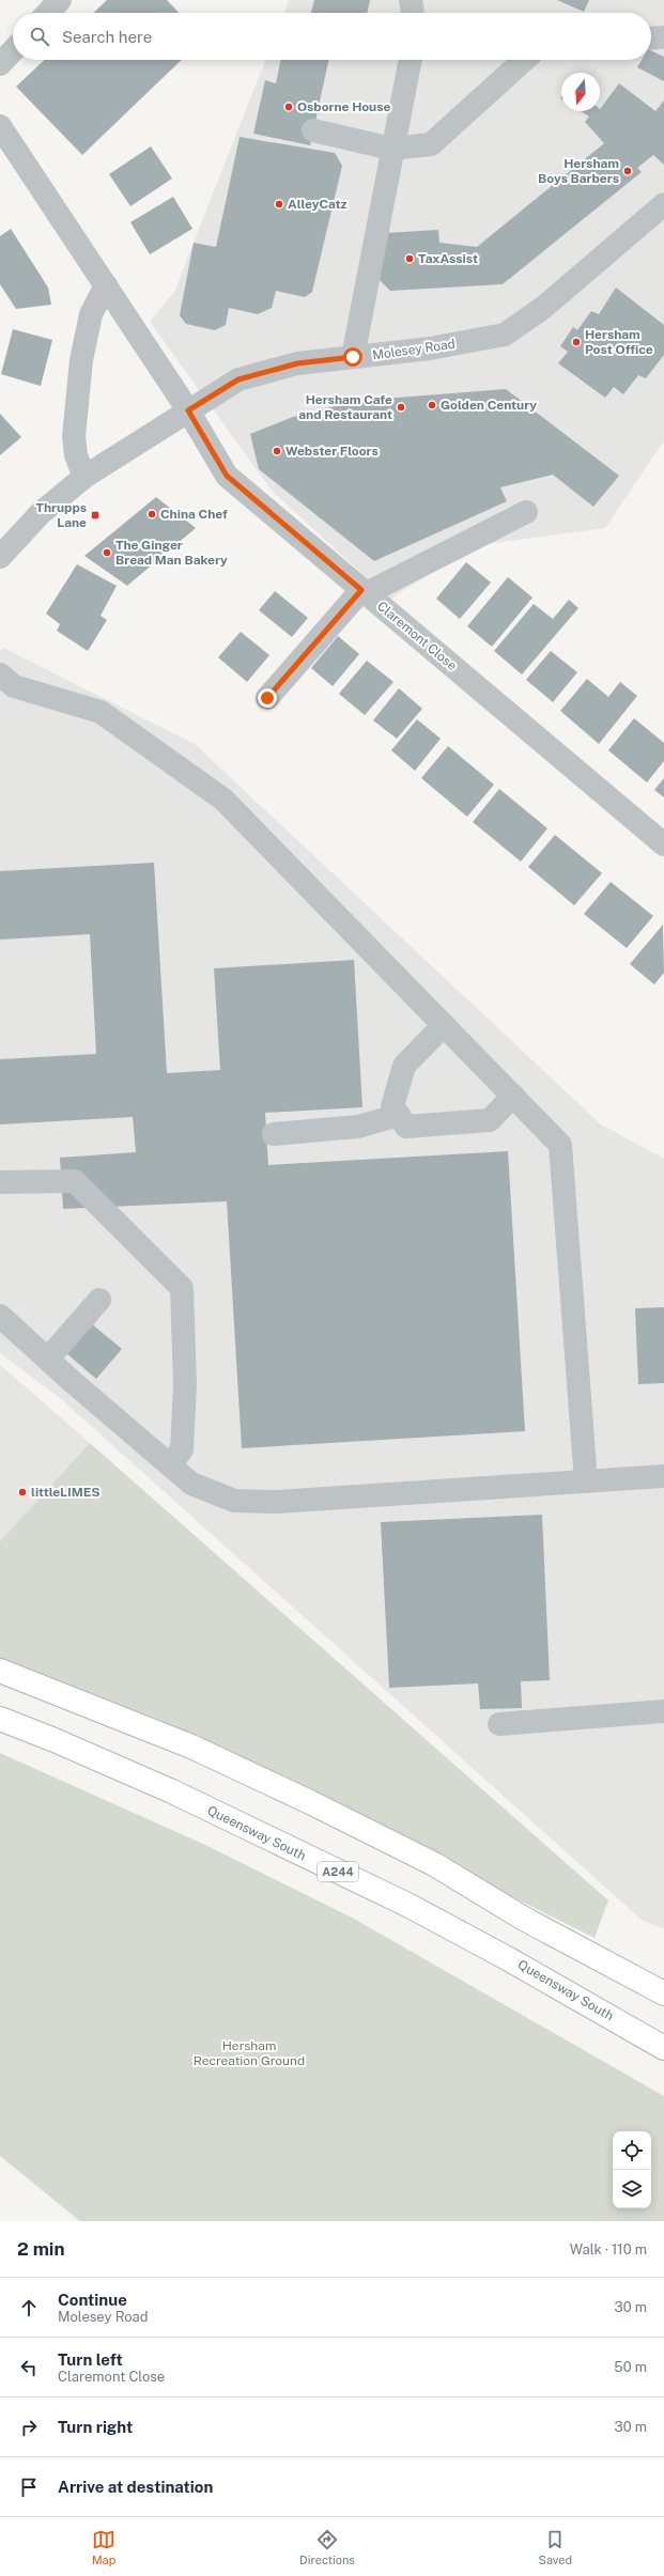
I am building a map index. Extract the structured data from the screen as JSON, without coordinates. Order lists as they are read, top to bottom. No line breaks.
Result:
{"streets":{"main road":["Queensway South","A244"],"street":["Molesey Road","Claremont Close"]},"crossings":[["Molesey Road","Claremont Close"]],"parks":["Hersham Recreation Ground"],"places":{"other":["Osborne House","Hersham Boys Barbers","AlleyCatz","TaxAssist","Hersham Post Office","Golden Century","Hersham Cafe and Restaurant","Webster Floors","China Chef","The Ginger Bread Man Bakery","littleLIMES"],"transit":["Thrupps Lane"]},"north":"bottom","page":{"search":"Search here","heading":["2 min","Walk · 110 m"],"list":[["Continue","Molesey Road","30 m"],["Turn left","Claremont Close","50 m"],["Turn right","30 m"],"Arrive at destination"],"nav":["Map","Directions","Saved"]}}
